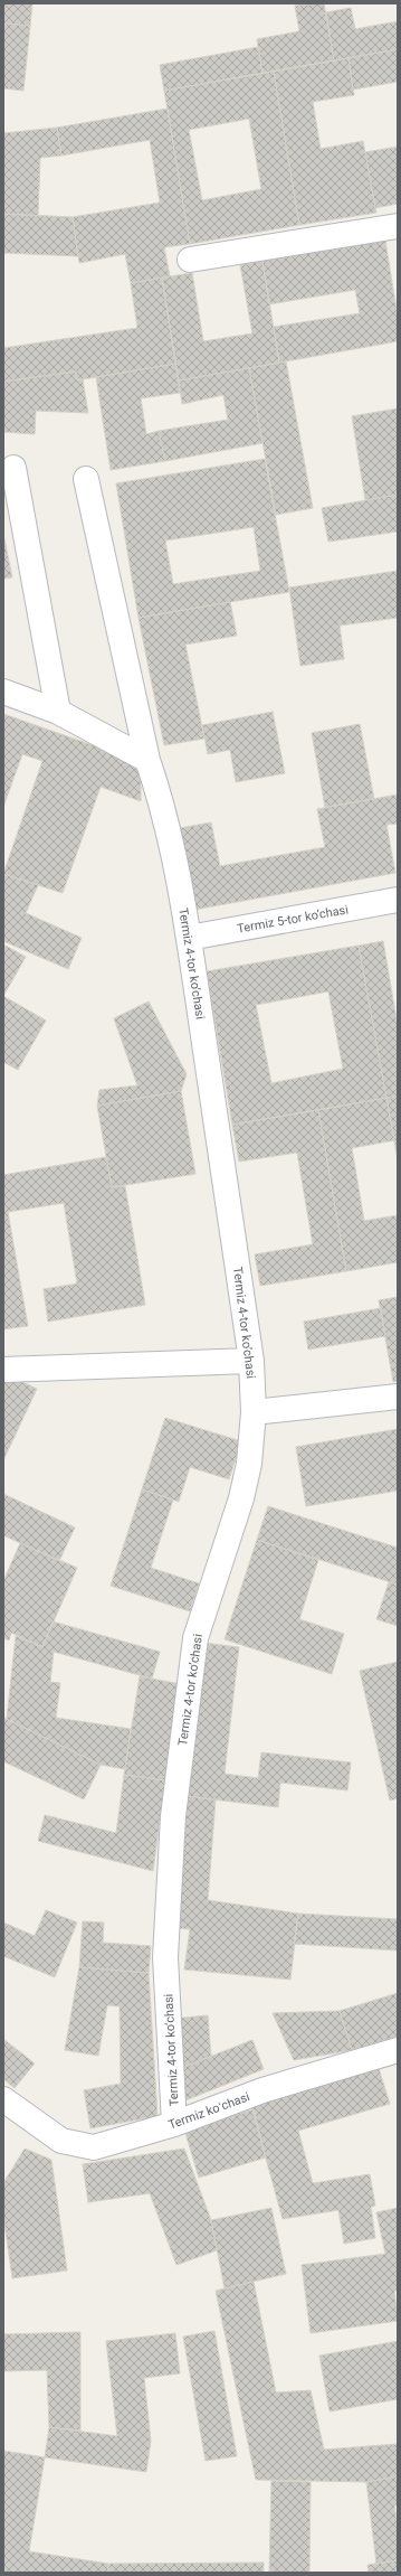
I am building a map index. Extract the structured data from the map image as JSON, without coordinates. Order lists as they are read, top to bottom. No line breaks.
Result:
{"streets":{"street":["Termiz 5-tor koʼchasi","Termiz 4-tor koʼchasi","Termiz koʻchasi"]},"crossings":[["Termiz 5-tor koʼchasi","Termiz 4-tor koʼchasi"],["Termiz 4-tor koʼchasi","Termiz koʻchasi"]]}
